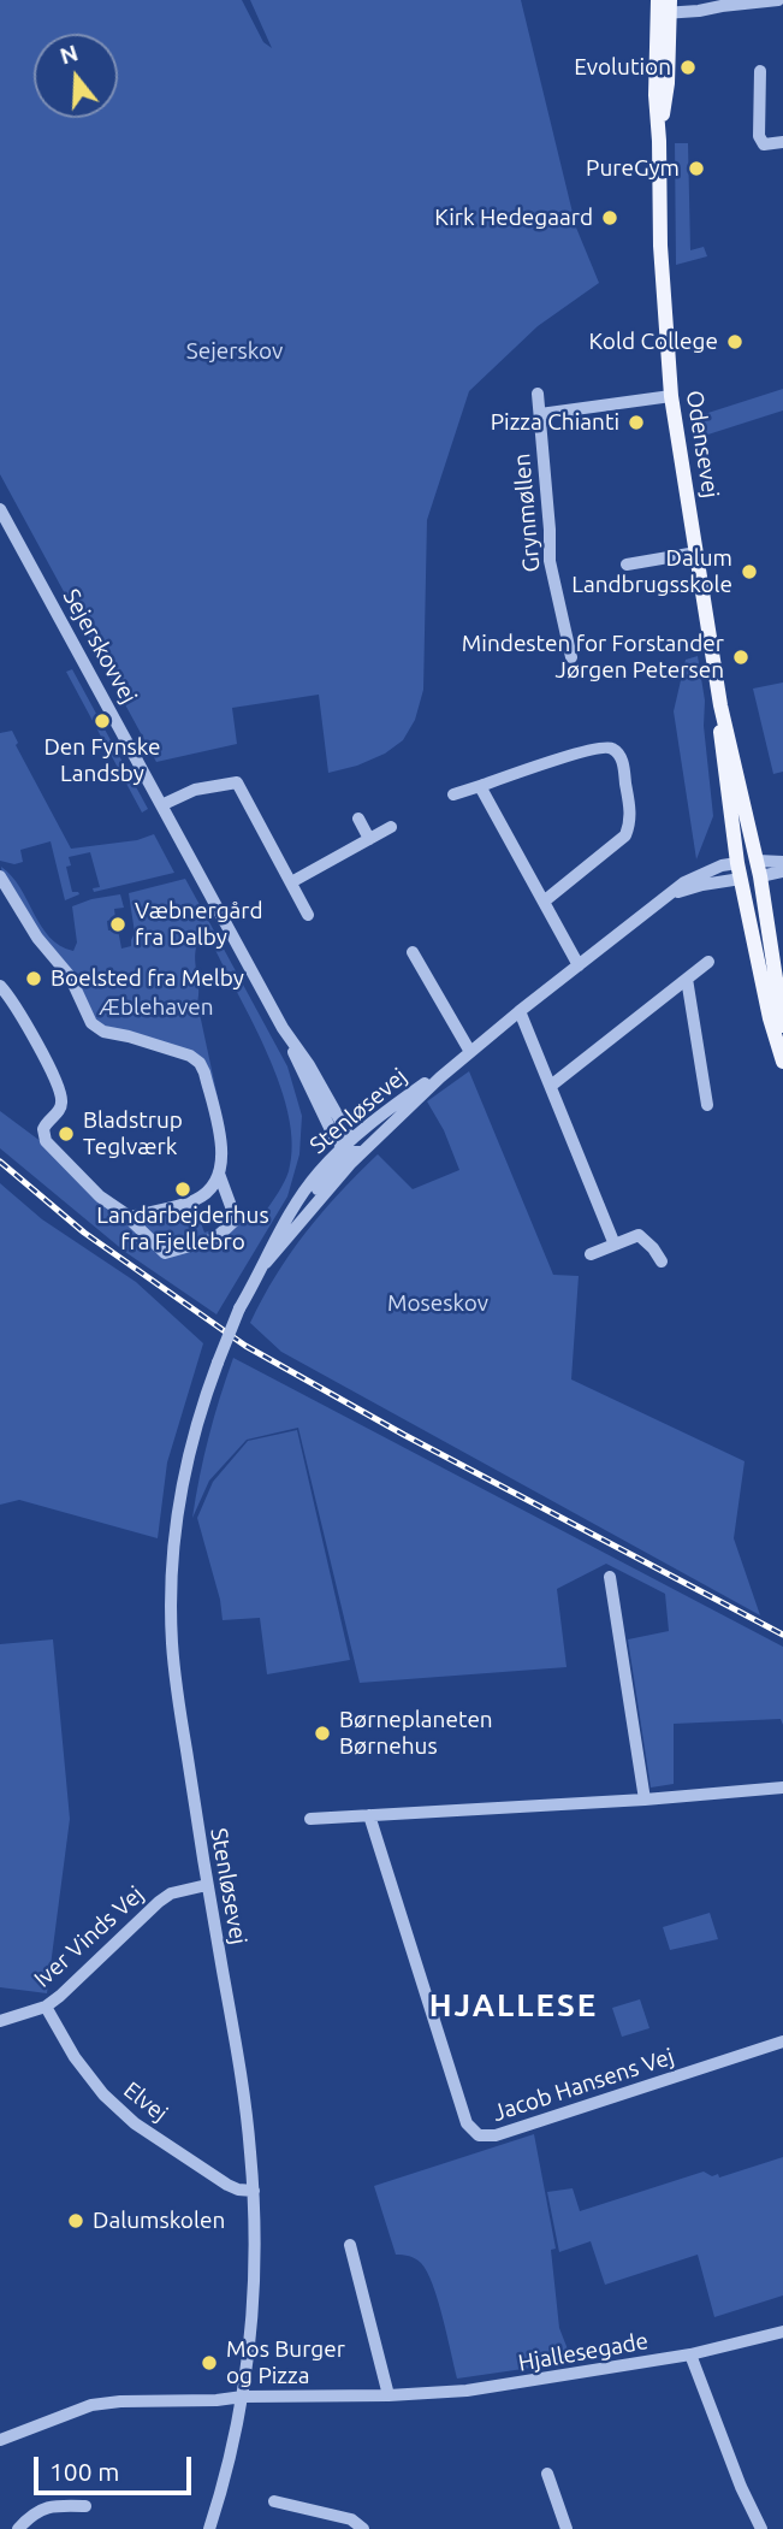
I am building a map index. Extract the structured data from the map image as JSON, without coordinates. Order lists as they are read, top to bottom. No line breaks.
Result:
{"streets":{"main road":["Odensevej"],"street":["Grynmøllen","Sejerskovvej","Stenløsevej","Iver Vinds Vej","Jacob Hansens Vej","Elvej","Hjallesegade"]},"crossings":[["Odensevej","Stenløsevej"],["Sejerskovvej","Stenløsevej"],["Stenløsevej","Iver Vinds Vej"],["Stenløsevej","Elvej"],["Stenløsevej","Hjallesegade"],["Iver Vinds Vej","Elvej"]],"districts":["HJALLESE"],"parks":["Sejerskov","Æblehaven","Moseskov"],"places":["Evolution","PureGym","Kirk Hedegaard","Kold College","Pizza Chianti","Dalum Landbrugsskole","Mindesten for Forstander Jørgen Petersen","Den Fynske Landsby","Væbnergård fra Dalby","Boelsted fra Melby","Bladstrup Teglværk","Landarbejderhus fra Fjellebro","Børneplaneten Børnehus","Dalumskolen","Mos Burger og Pizza"],"scale_bar":"100 m","north":"top"}
